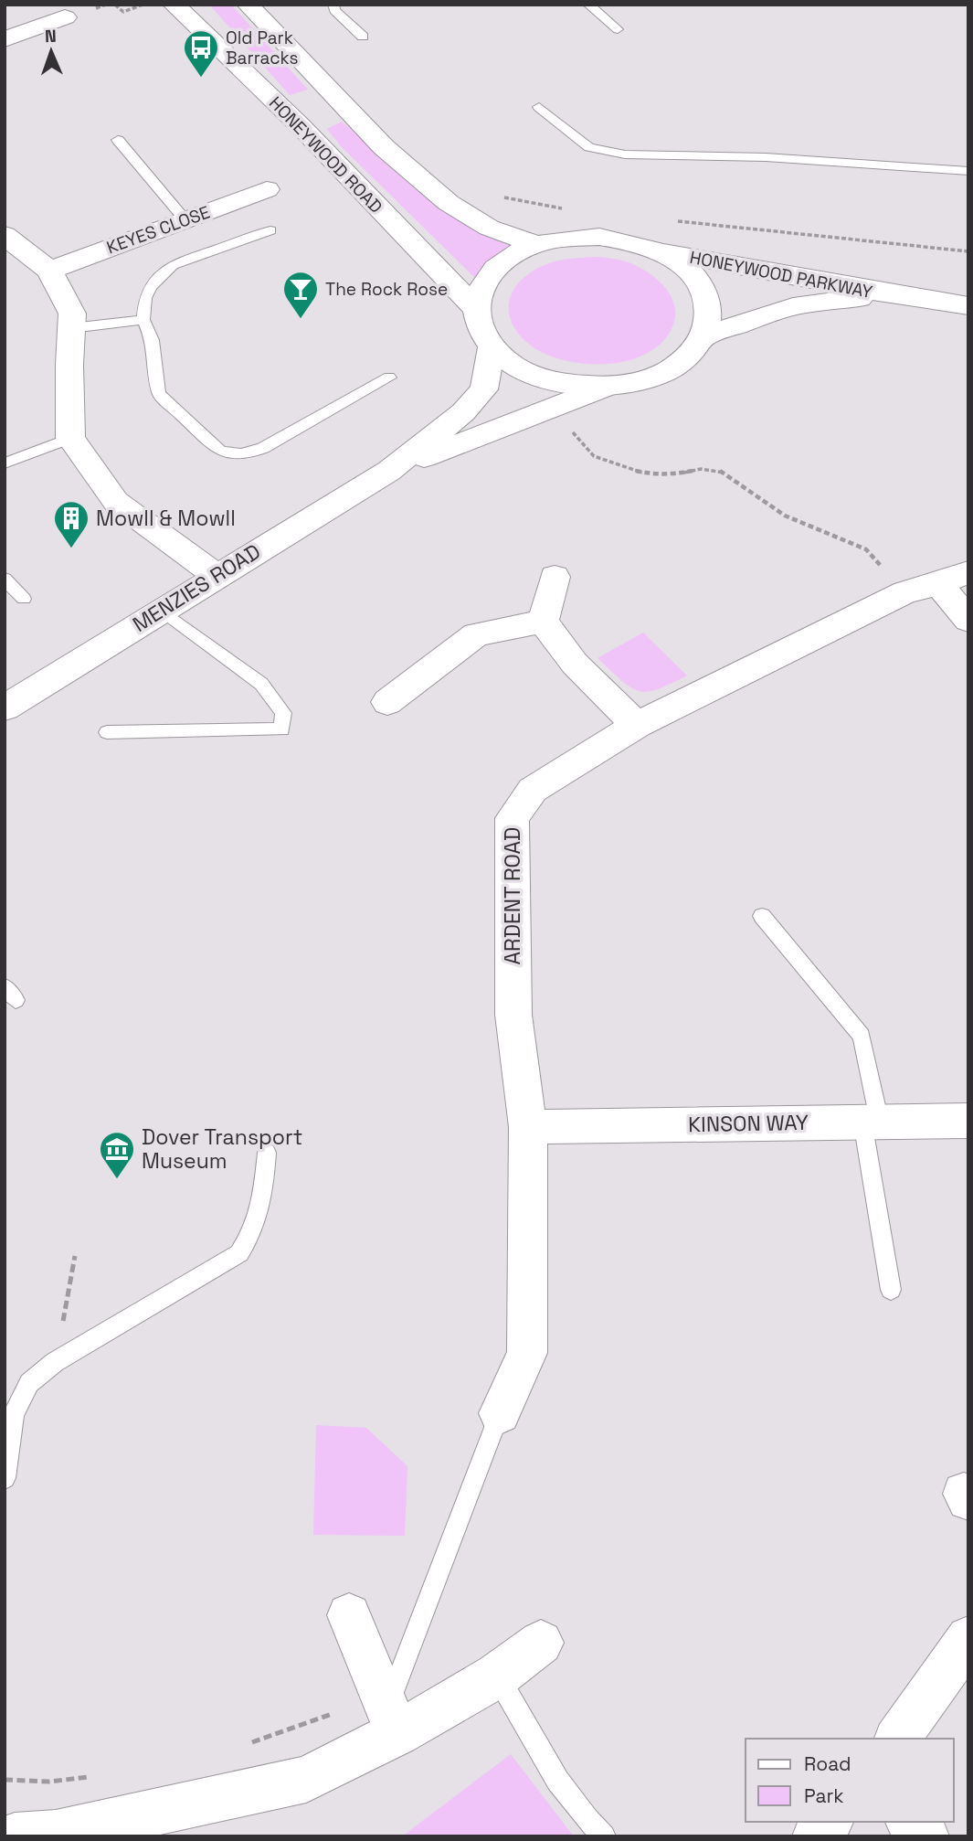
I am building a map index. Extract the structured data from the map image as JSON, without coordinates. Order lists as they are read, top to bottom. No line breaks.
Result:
{"streets":{"street":["HONEYWOOD ROAD","KEYES CLOSE","HONEYWOOD PARKWAY","MENZIES ROAD","ARDENT ROAD","KINSON WAY"]},"crossings":[["HONEYWOOD ROAD","HONEYWOOD PARKWAY"],["HONEYWOOD ROAD","MENZIES ROAD"],["HONEYWOOD PARKWAY","MENZIES ROAD"],["ARDENT ROAD","KINSON WAY"]],"places":{"bus stop":["Old Park Barracks"],"bar":["The Rock Rose"],"building":["Mowll & Mowll"],"museum":["Dover Transport Museum"]},"legend":["Road","Park"],"north":"top"}
